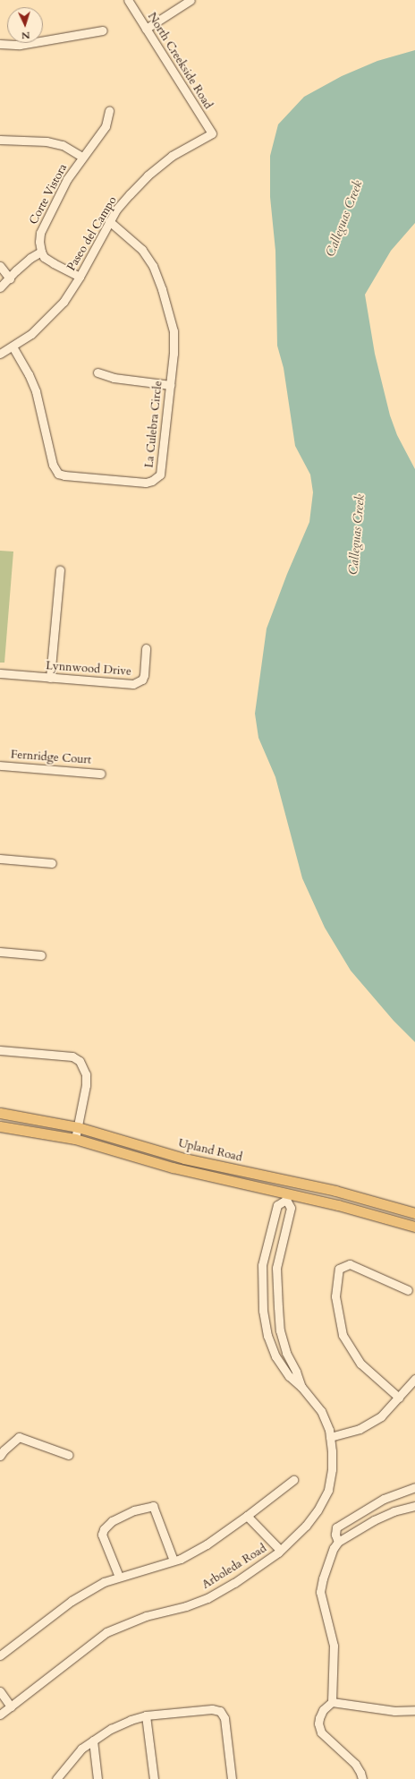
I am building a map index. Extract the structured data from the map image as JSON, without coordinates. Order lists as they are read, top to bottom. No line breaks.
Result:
{"streets":{"main road":["Upland Road"],"street":["North Creekside Road","Corte Vistora","Paseo del Campo","La Culebra Circle","Lynnwood Drive","Fernridge Court","Arboleda Road"]},"crossings":[["North Creekside Road","Paseo del Campo"],["Paseo del Campo","La Culebra Circle"]],"water":["Calleguas Creek"],"north":"bottom"}
